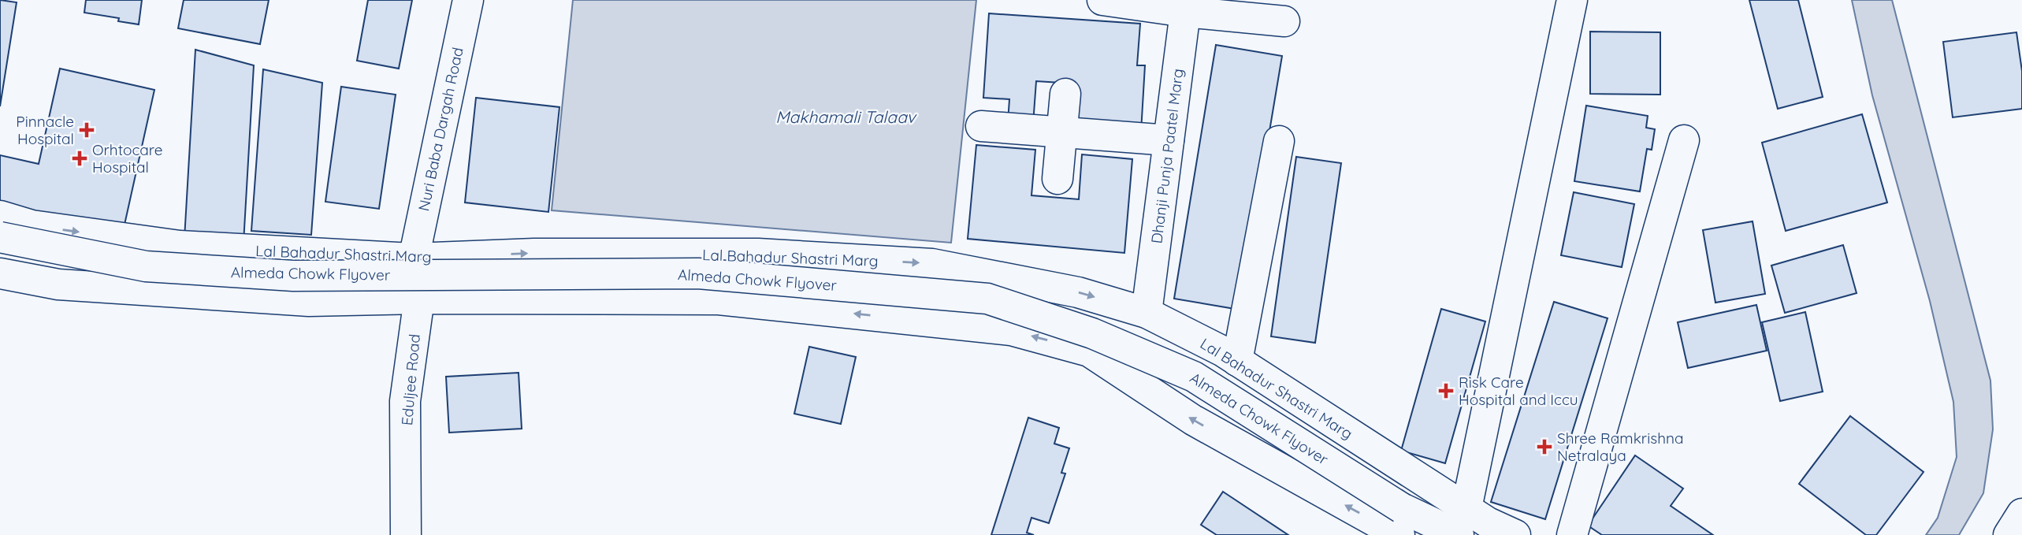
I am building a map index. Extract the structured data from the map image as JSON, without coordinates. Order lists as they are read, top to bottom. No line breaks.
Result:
{"streets":{"main road":["Nuri Baba Dargah Road","Dhanji Punja Paatel Marg","Lal Bahadur Shastri Marg","Almeda Chowk Flyover","Eduljee Road"]},"crossings":[["Nuri Baba Dargah Road","Lal Bahadur Shastri Marg"],["Nuri Baba Dargah Road","Eduljee Road"],["Dhanji Punja Paatel Marg","Lal Bahadur Shastri Marg"],["Lal Bahadur Shastri Marg","Almeda Chowk Flyover"],["Lal Bahadur Shastri Marg","Eduljee Road"]],"water":["Makhamali Talaav"],"places":{"health":["Pinnacle Hospital","Orhtocare Hospital","Risk Care Hospital and Iccu","Shree Ramkrishna Netralaya"]}}
